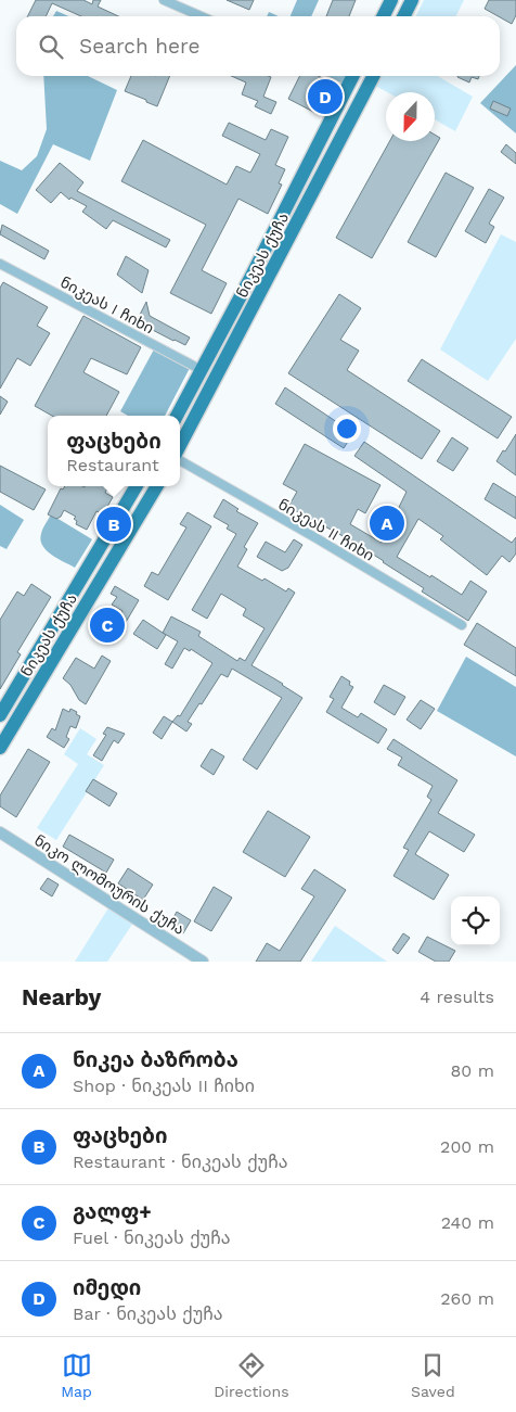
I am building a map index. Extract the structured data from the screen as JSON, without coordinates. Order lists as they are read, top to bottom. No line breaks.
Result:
{"streets":{"main road":["ნიკეას ქუჩა"],"street":["ნიკეას I ჩიხი","ნიკეას II ჩიხი","ნიკო ლომოურის ქუჩა"]},"crossings":[["ნიკეას ქუჩა","ნიკეას I ჩიხი"]],"north":"bottom","page":{"search":"Search here","pins":["D","A","B","C"],"popup":["ფაცხები","Restaurant"],"heading":["Nearby","4 results"],"list":[{"mark":"A","name":"ნიკეა ბაზრობა","note":"Shop · ნიკეას II ჩიხი","value":"80 m"},{"mark":"B","name":"ფაცხები","note":"Restaurant · ნიკეას ქუჩა","value":"200 m"},{"mark":"C","name":"გალფ+","note":"Fuel · ნიკეას ქუჩა","value":"240 m"},{"mark":"D","name":"იმედი","note":"Bar · ნიკეას ქუჩა","value":"260 m"}],"nav":["Map","Directions","Saved"]}}
